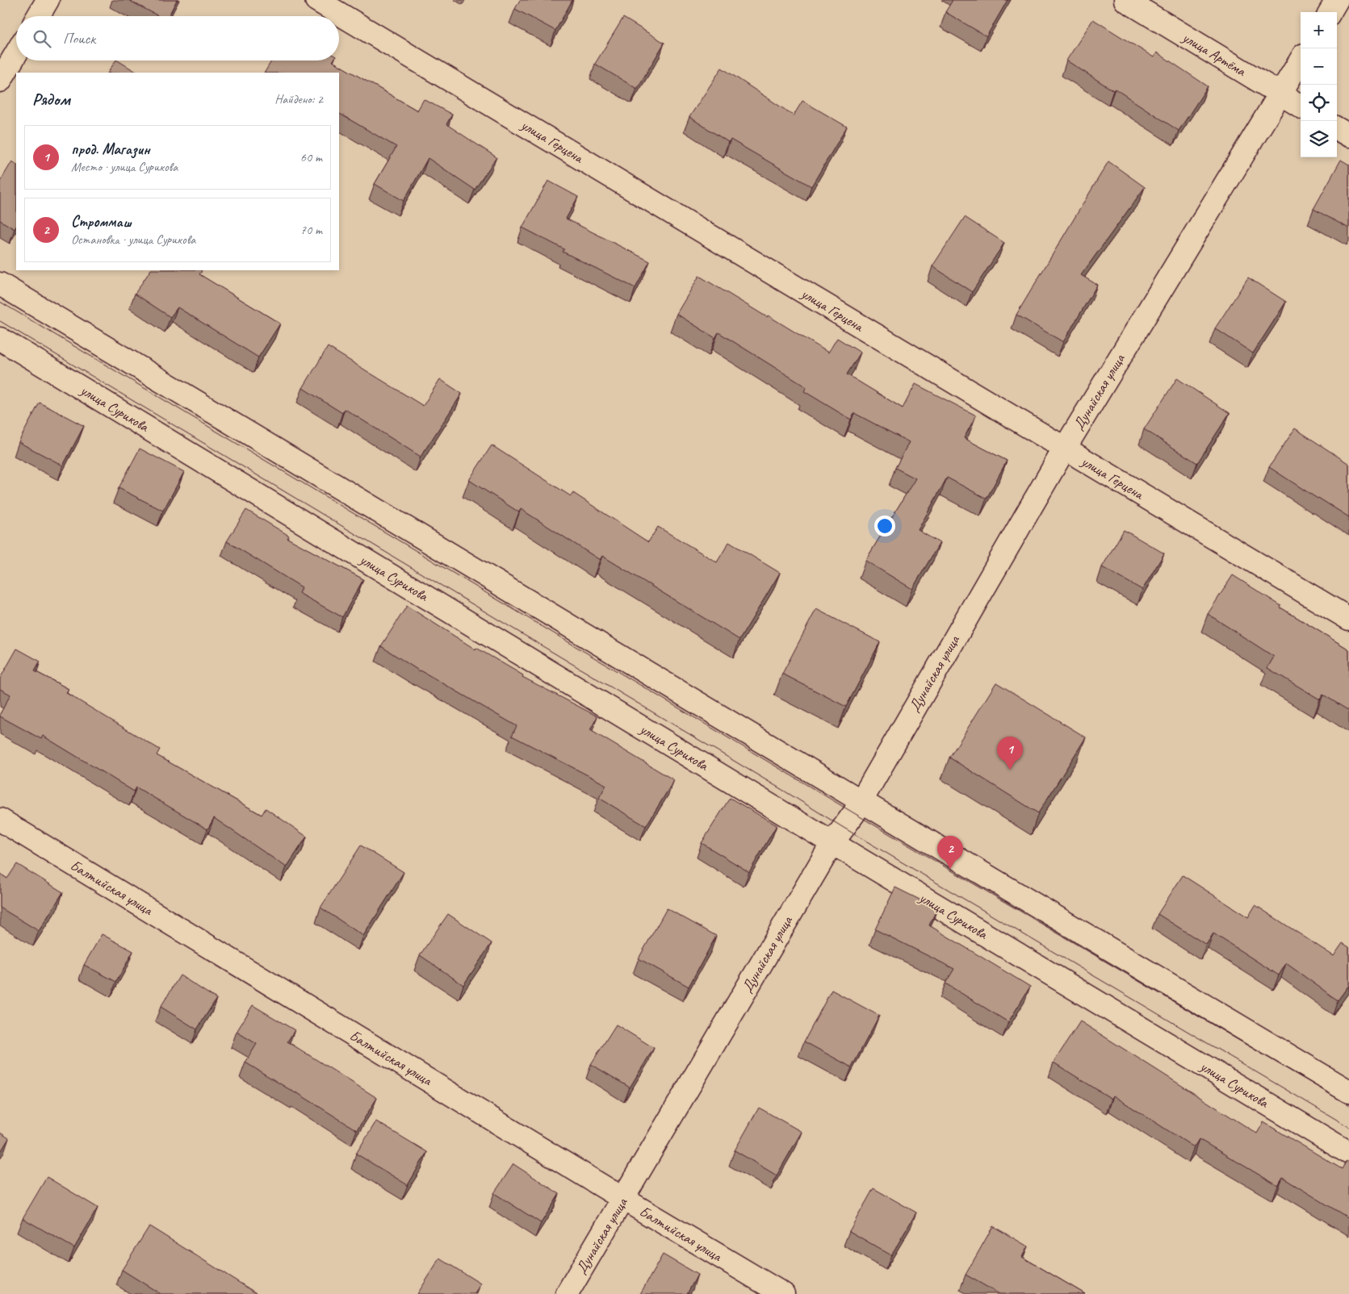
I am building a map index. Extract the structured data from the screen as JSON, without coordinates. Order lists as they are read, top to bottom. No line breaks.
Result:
{"streets":{"street":["улица Артёма","улица Герцена","Дунайская улица","улица Сурикова","Балтийская улица"]},"crossings":[["улица Артёма","Дунайская улица"],["улица Герцена","Дунайская улица"],["Дунайская улица","улица Сурикова"],["Дунайская улица","Балтийская улица"]],"page":{"map_buttons":["+","−"],"search":"Поиск","heading":["Рядом","Найдено: 2"],"list":[{"mark":"1","name":"прод. Магазин","note":"Место · улица Сурикова","value":"60 m"},{"mark":"2","name":"Строммаш","note":"Остановка · улица Сурикова","value":"70 m"}],"pins":["1","2"]}}
